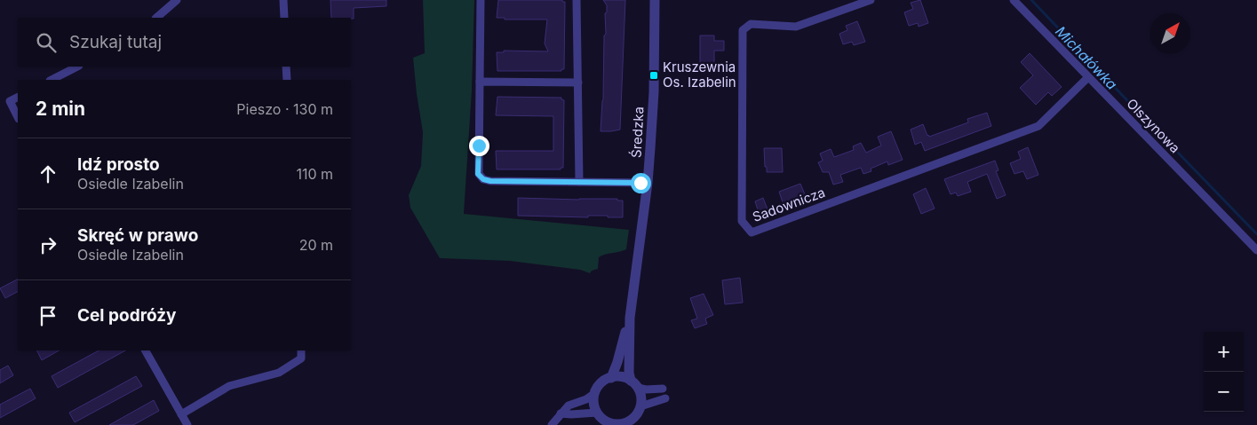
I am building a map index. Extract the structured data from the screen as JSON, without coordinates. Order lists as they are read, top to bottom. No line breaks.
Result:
{"streets":{"street":["Olszynowa","Średzka","Sadownicza"]},"crossings":[["Olszynowa","Sadownicza"]],"water":["Michałówka"],"places":{"transit":["Kruszewnia Os. Izabelin"]},"north":"top right","page":{"search":"Szukaj tutaj","heading":["2 min","Pieszo · 130 m"],"list":[["Idź prosto","Osiedle Izabelin","110 m"],["Skręć w prawo","Osiedle Izabelin","20 m"],"Cel podróży"],"map_buttons":["+","−"]}}
